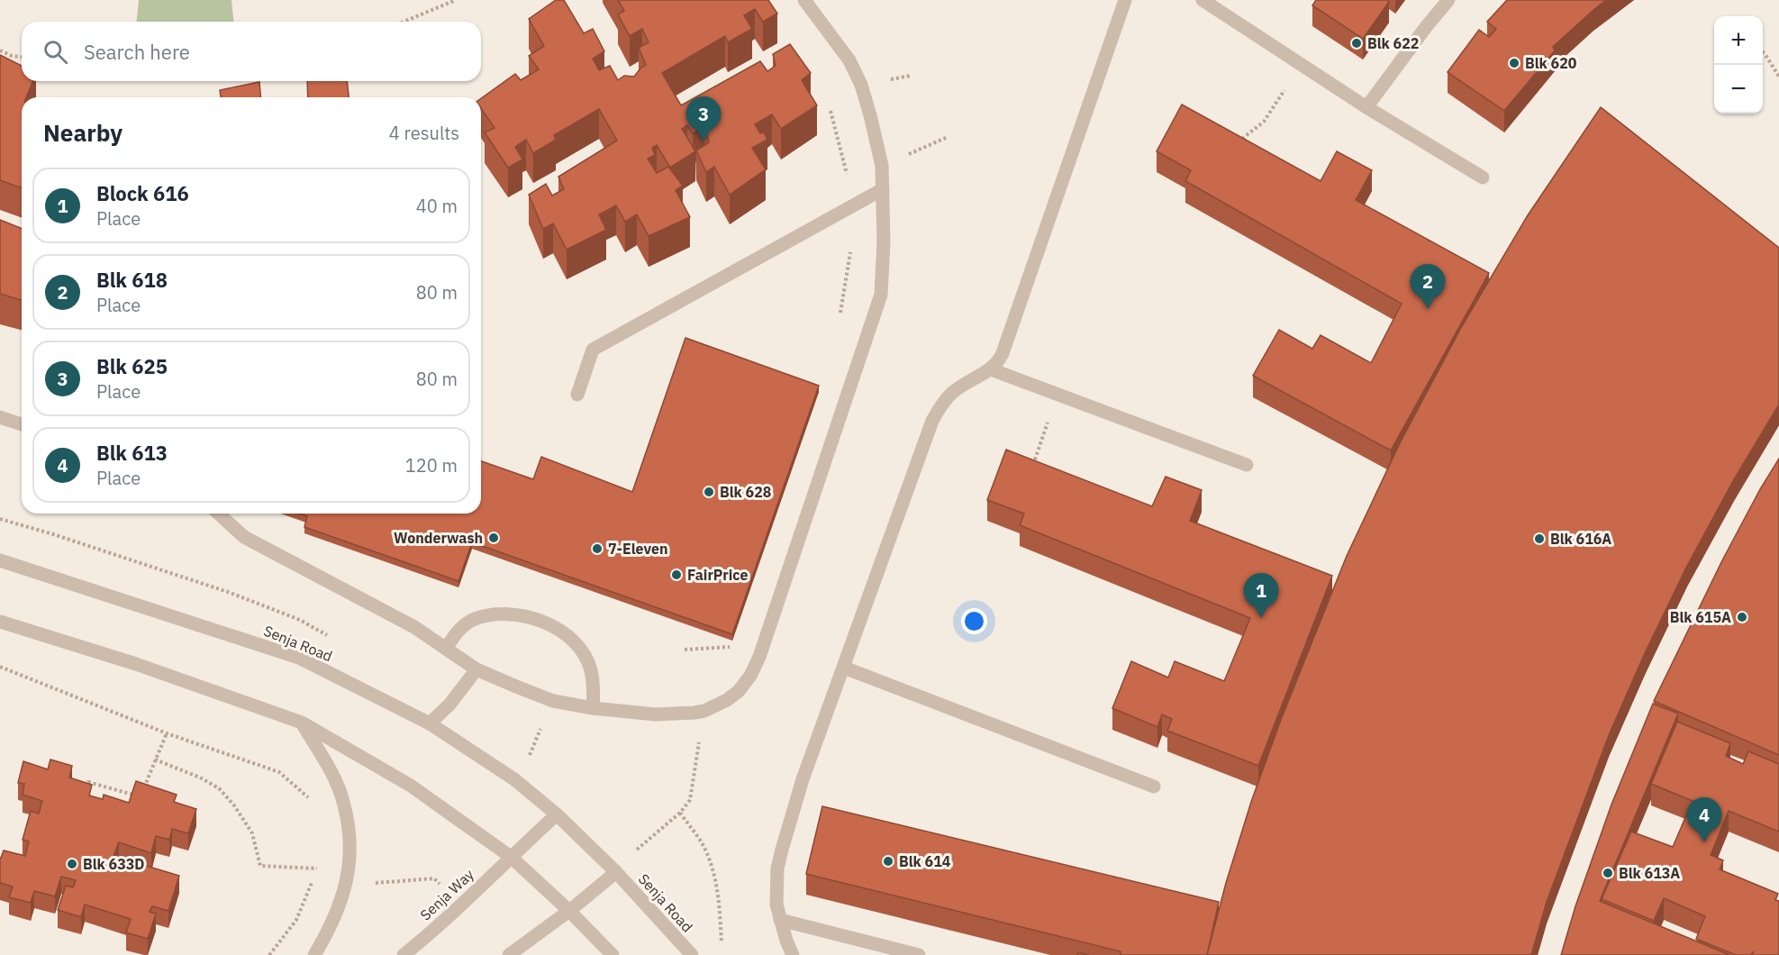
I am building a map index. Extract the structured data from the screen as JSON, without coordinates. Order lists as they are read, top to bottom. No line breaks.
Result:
{"streets":{"street":["Senja Road","Senja Way"]},"places":["Blk 622","Blk 620","Blk 628","Wonderwash","Blk 616A","7-Eleven","FairPrice","Blk 615A","Blk 614","Blk 633D","Blk 613A"],"page":{"map_buttons":["+","−"],"search":"Search here","pins":["3","2","1","4"],"heading":["Nearby","4 results"],"list":[{"mark":"1","name":"Block 616","note":"Place","value":"40 m"},{"mark":"2","name":"Blk 618","note":"Place","value":"80 m"},{"mark":"3","name":"Blk 625","note":"Place","value":"80 m"},{"mark":"4","name":"Blk 613","note":"Place","value":"120 m"}]}}
